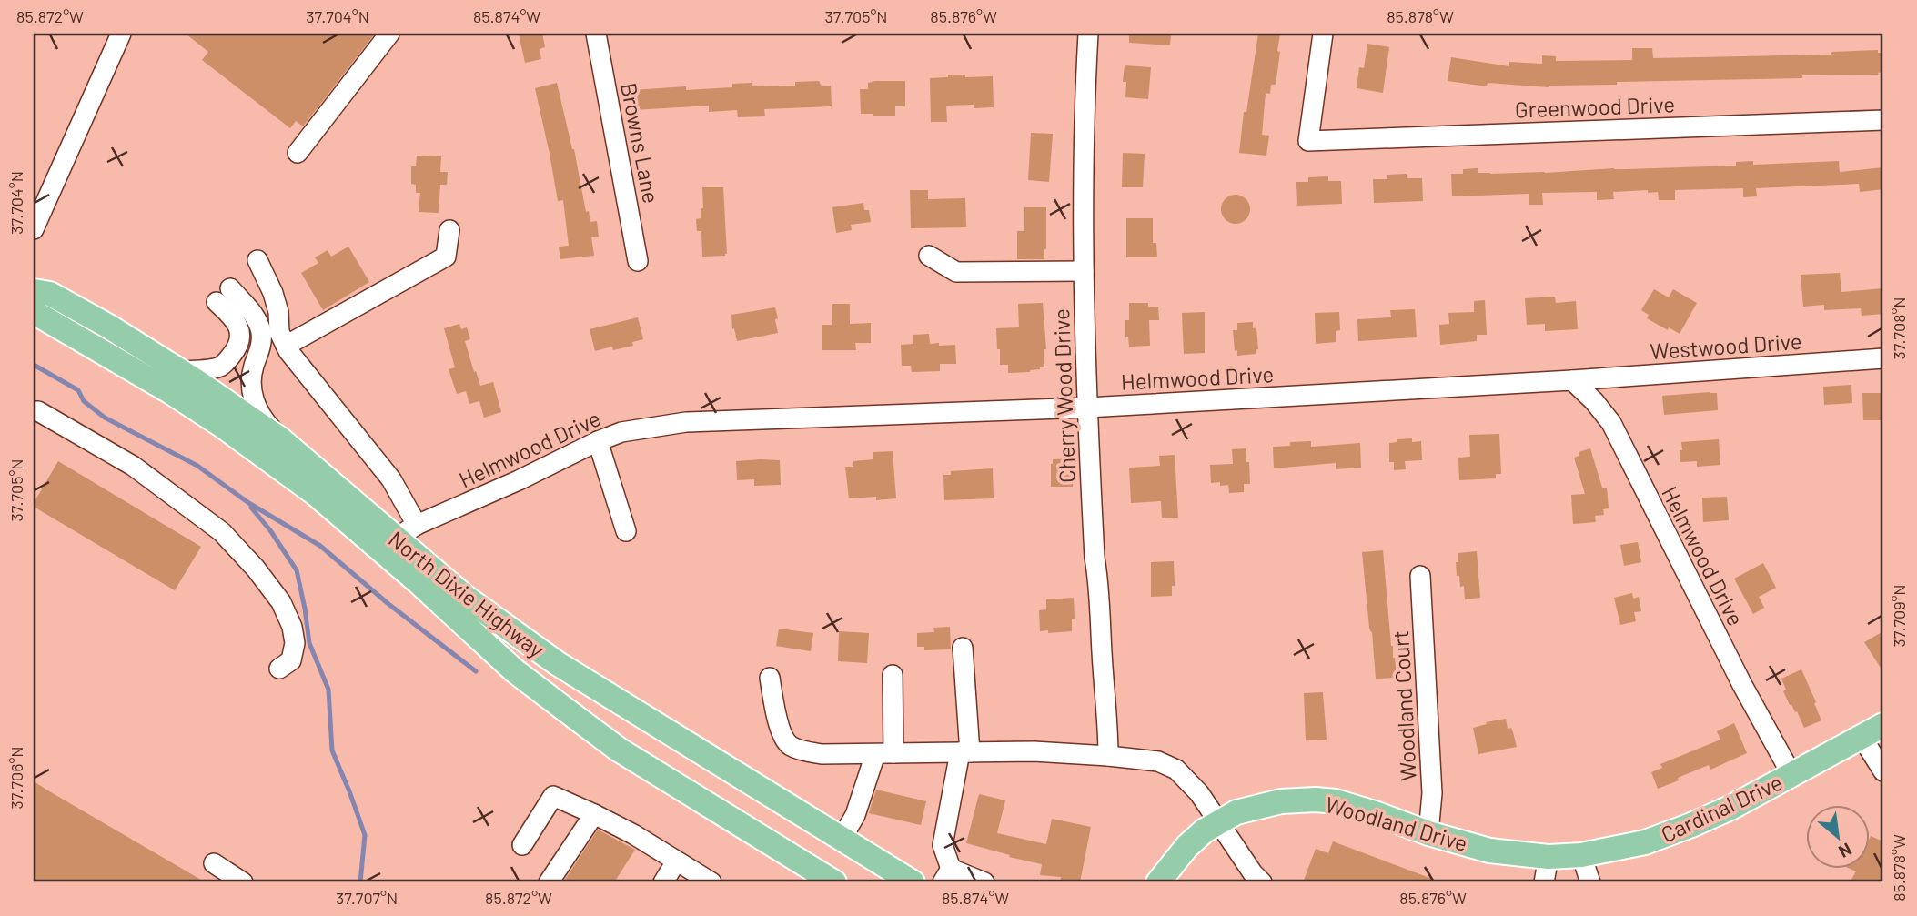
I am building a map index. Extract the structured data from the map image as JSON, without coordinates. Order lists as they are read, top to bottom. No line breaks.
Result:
{"streets":{"main road":["North Dixie Highway","Cardinal Drive","Woodland Drive"],"street":["Greenwood Drive","Browns Lane","Westwood Drive","Helmwood Drive","Cherry Wood Drive","Woodland Court"]},"crossings":[["Westwood Drive","Helmwood Drive"],["Helmwood Drive","Cherry Wood Drive"],["Helmwood Drive","North Dixie Highway"],["Helmwood Drive","Cardinal Drive"],["Woodland Court","Woodland Drive"],["Cardinal Drive","Woodland Drive"]],"north":"bottom right","coordinates":["85.872°W","37.704°N","85.874°W","37.705°N","85.876°W","85.878°W","37.708°N","37.709°N","37.706°N","37.707°N"]}
